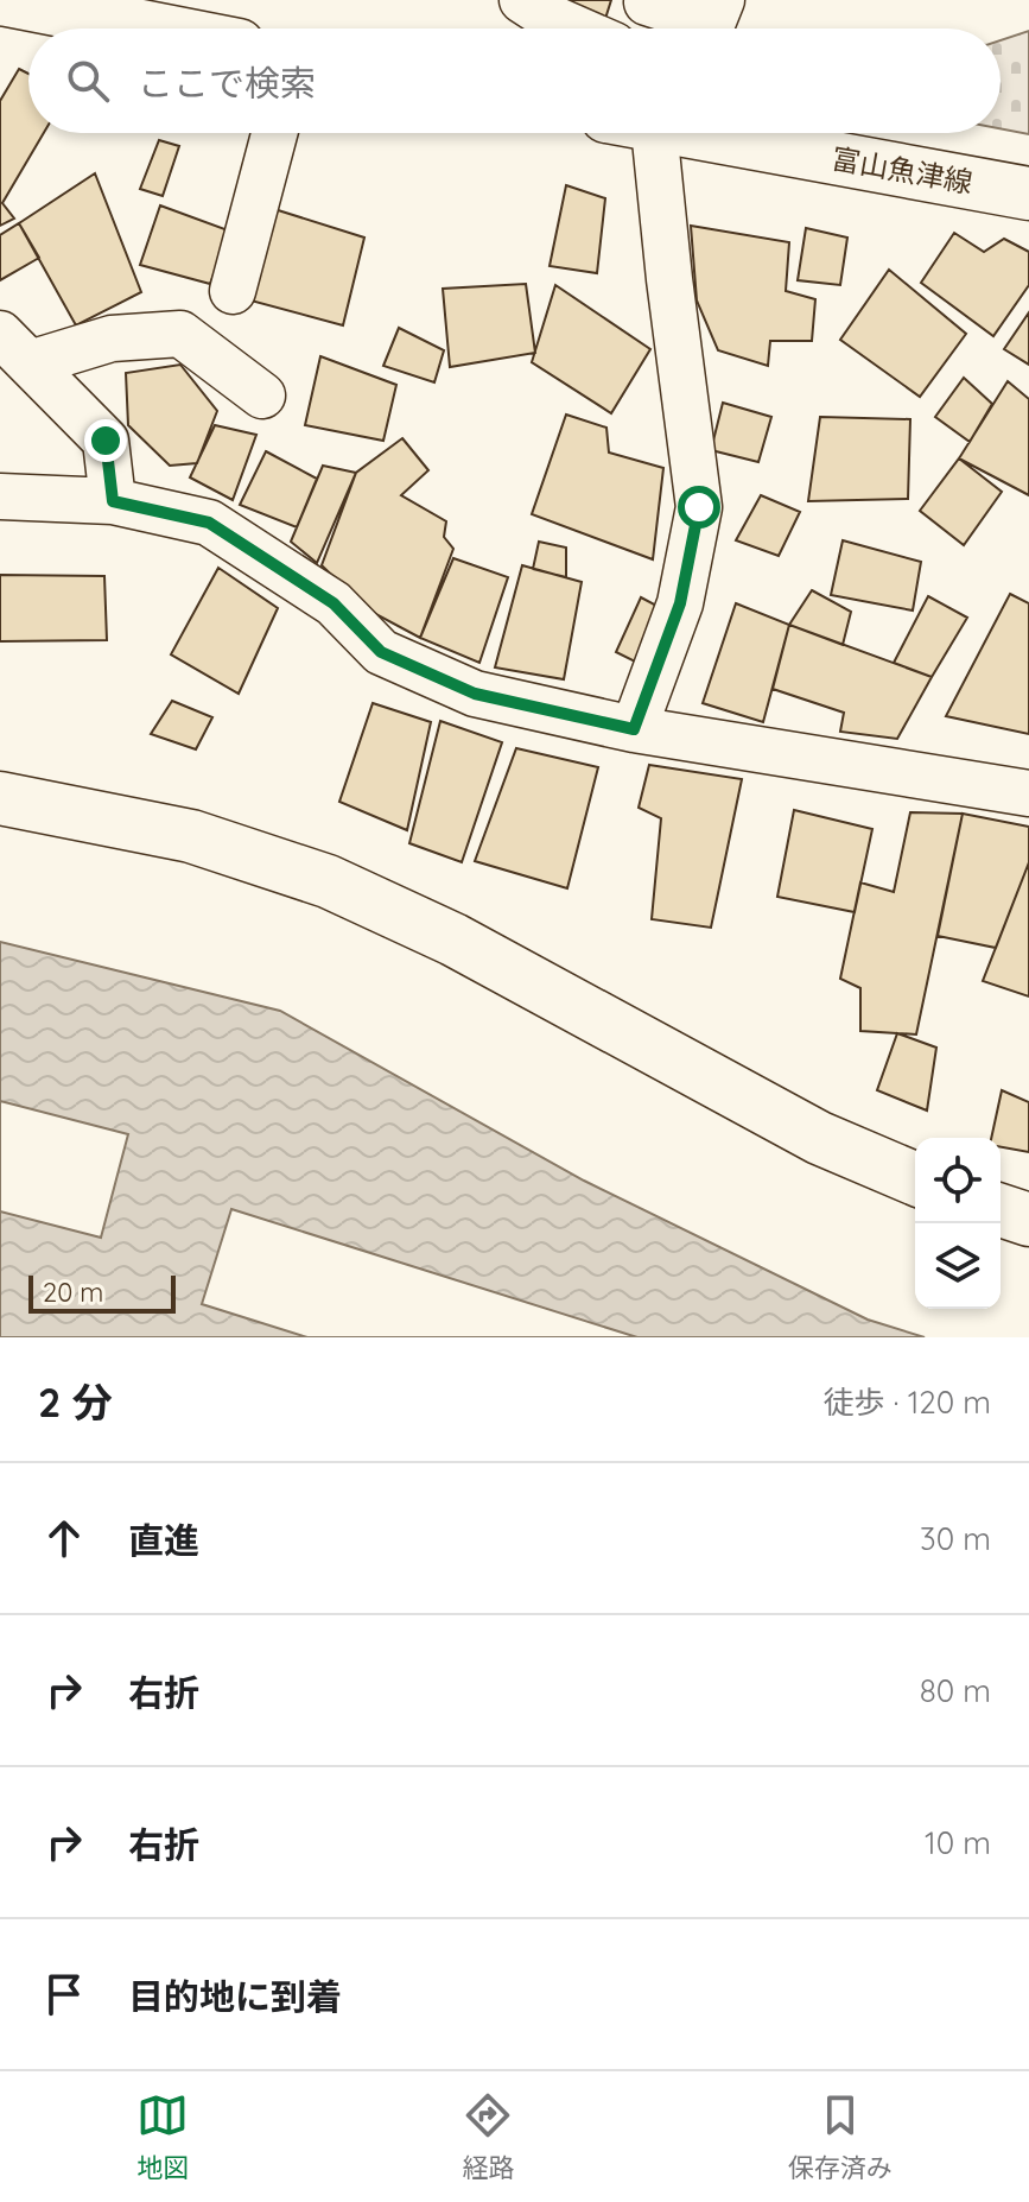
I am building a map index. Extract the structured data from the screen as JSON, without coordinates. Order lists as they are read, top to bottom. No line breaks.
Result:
{"streets":{"street":["富山魚津線"]},"scale_bar":"20 m","page":{"search":"ここで検索","scale":"20 m","heading":["2 分","徒歩 · 120 m"],"list":[["直進","30 m"],["右折","80 m"],["右折","10 m"],"目的地に到着"],"nav":["地図","経路","保存済み"]}}
